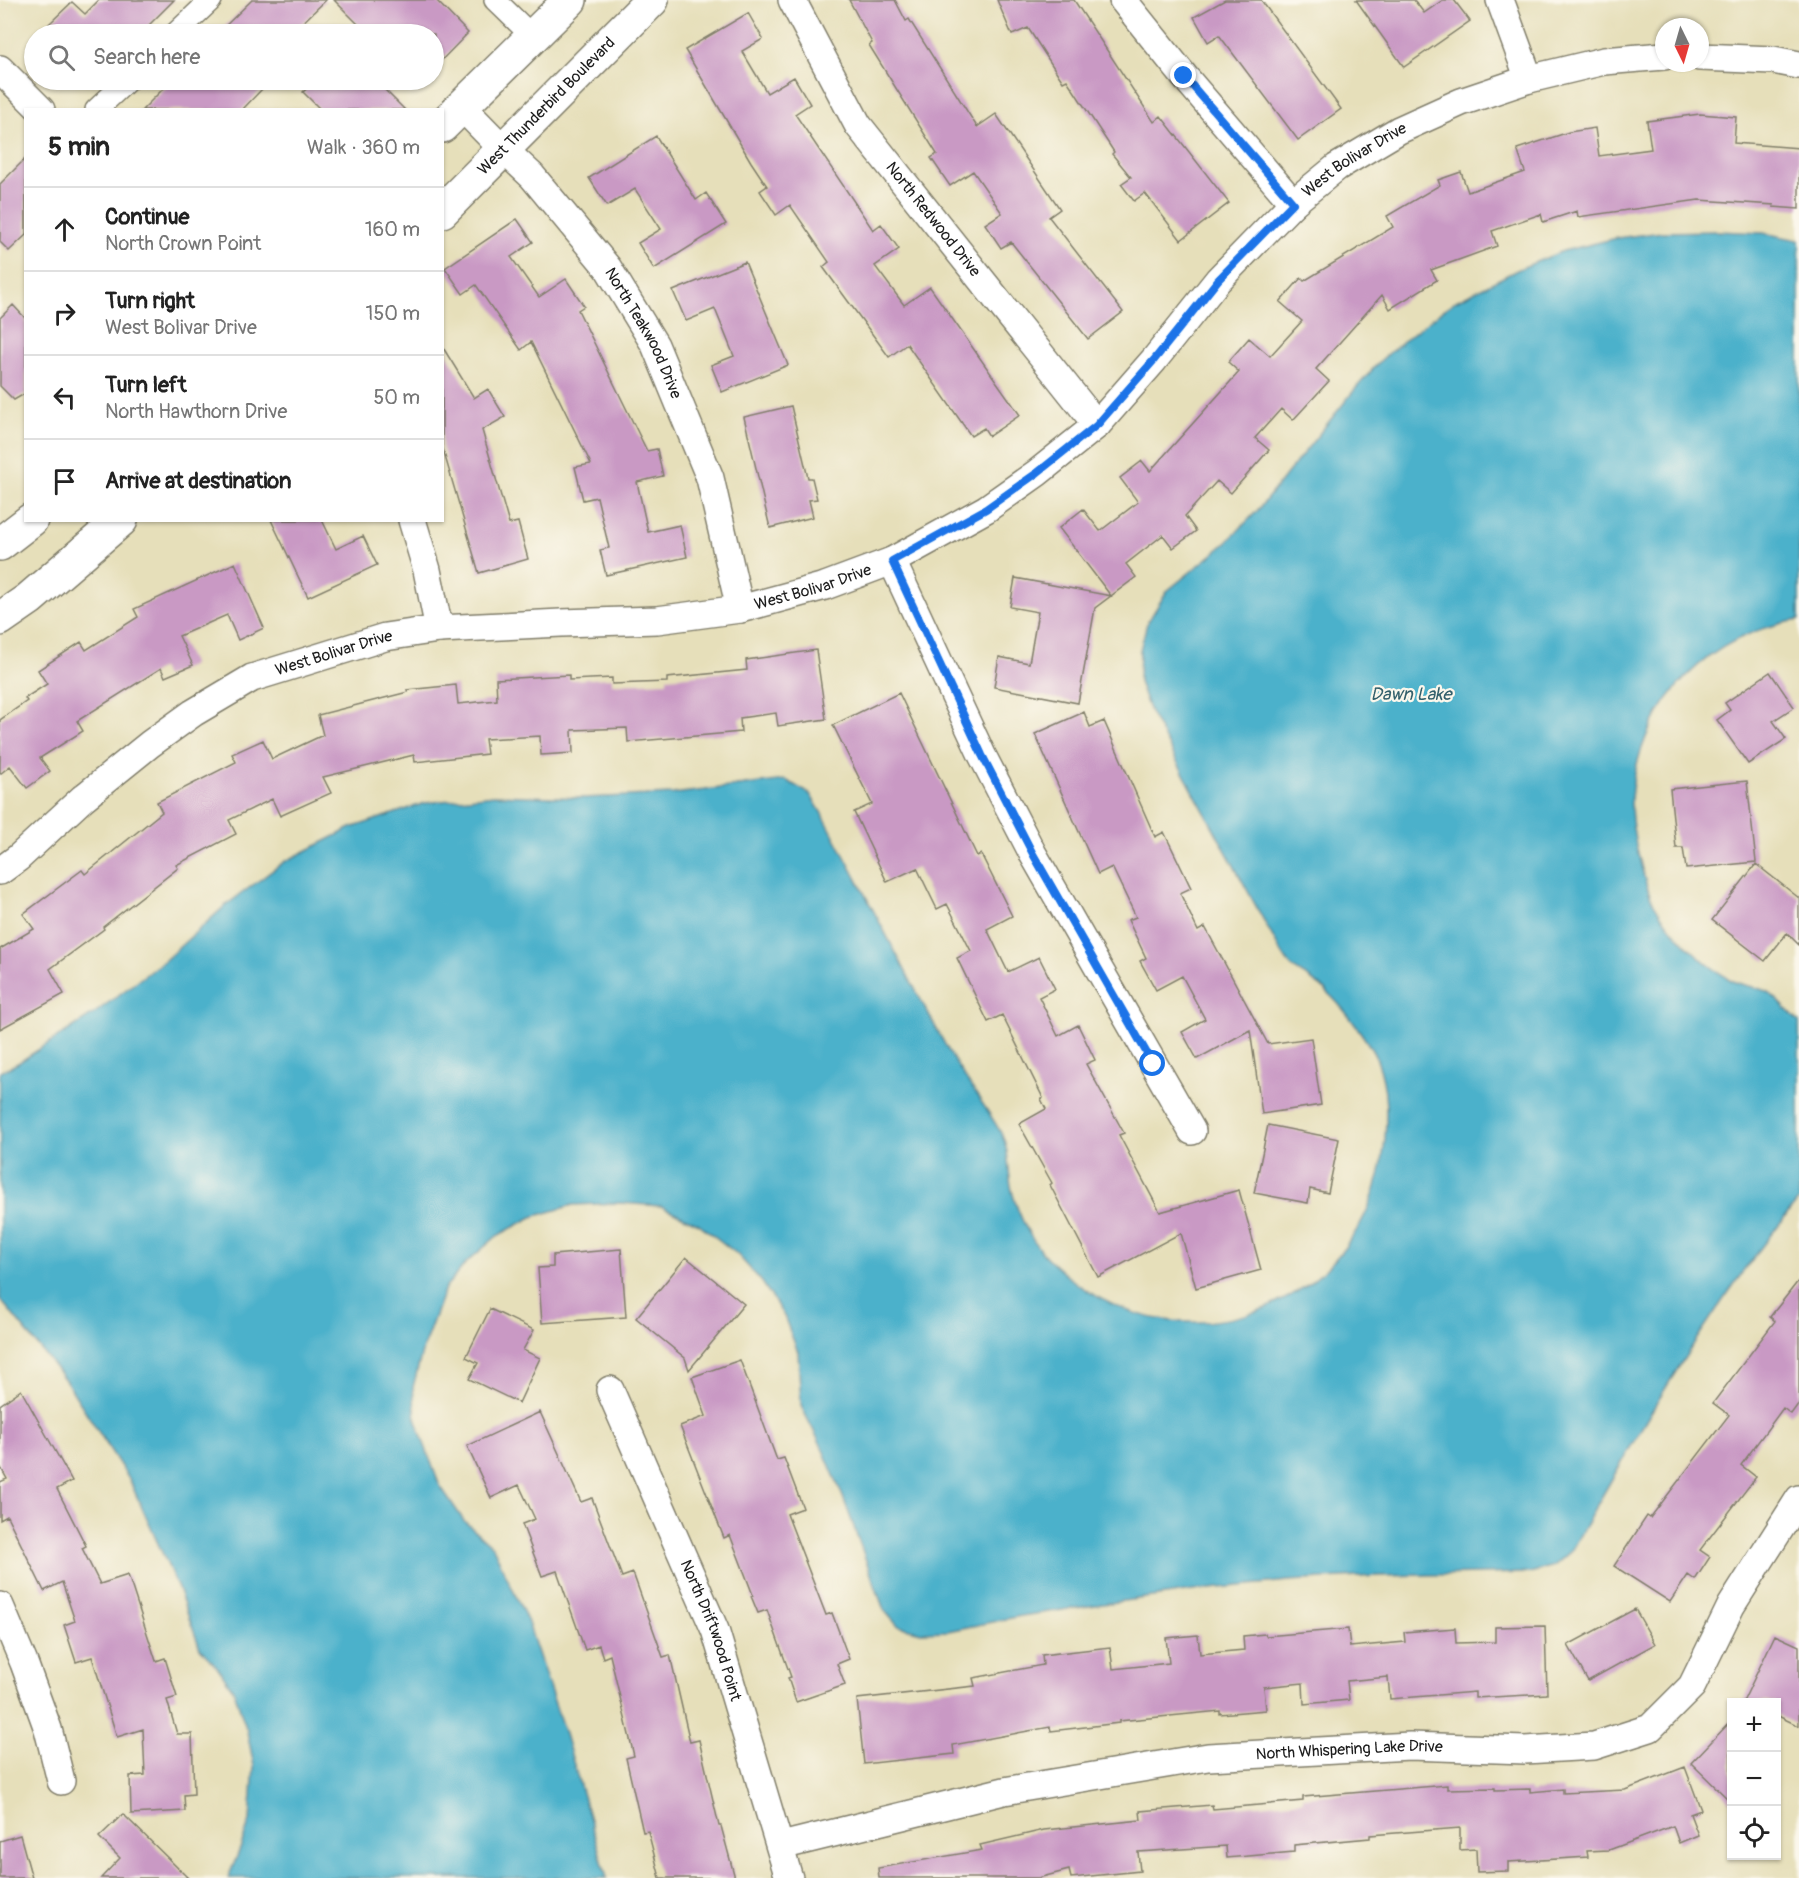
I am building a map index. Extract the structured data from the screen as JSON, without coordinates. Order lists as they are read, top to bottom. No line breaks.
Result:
{"streets":{"street":["West Thunderbird Boulevard","West Bolivar Drive","North Redwood Drive","North Teakwood Drive","North Driftwood Point","North Whispering Lake Drive"]},"crossings":[["West Thunderbird Boulevard","North Teakwood Drive"],["West Bolivar Drive","North Redwood Drive"],["West Bolivar Drive","North Teakwood Drive"],["North Driftwood Point","North Whispering Lake Drive"]],"water":["Dawn Lake"],"north":"bottom","page":{"search":"Search here","heading":["5 min","Walk · 360 m"],"list":[["Continue","North Crown Point","160 m"],["Turn right","West Bolivar Drive","150 m"],["Turn left","North Hawthorn Drive","50 m"],"Arrive at destination"],"map_buttons":["+","−"]}}
